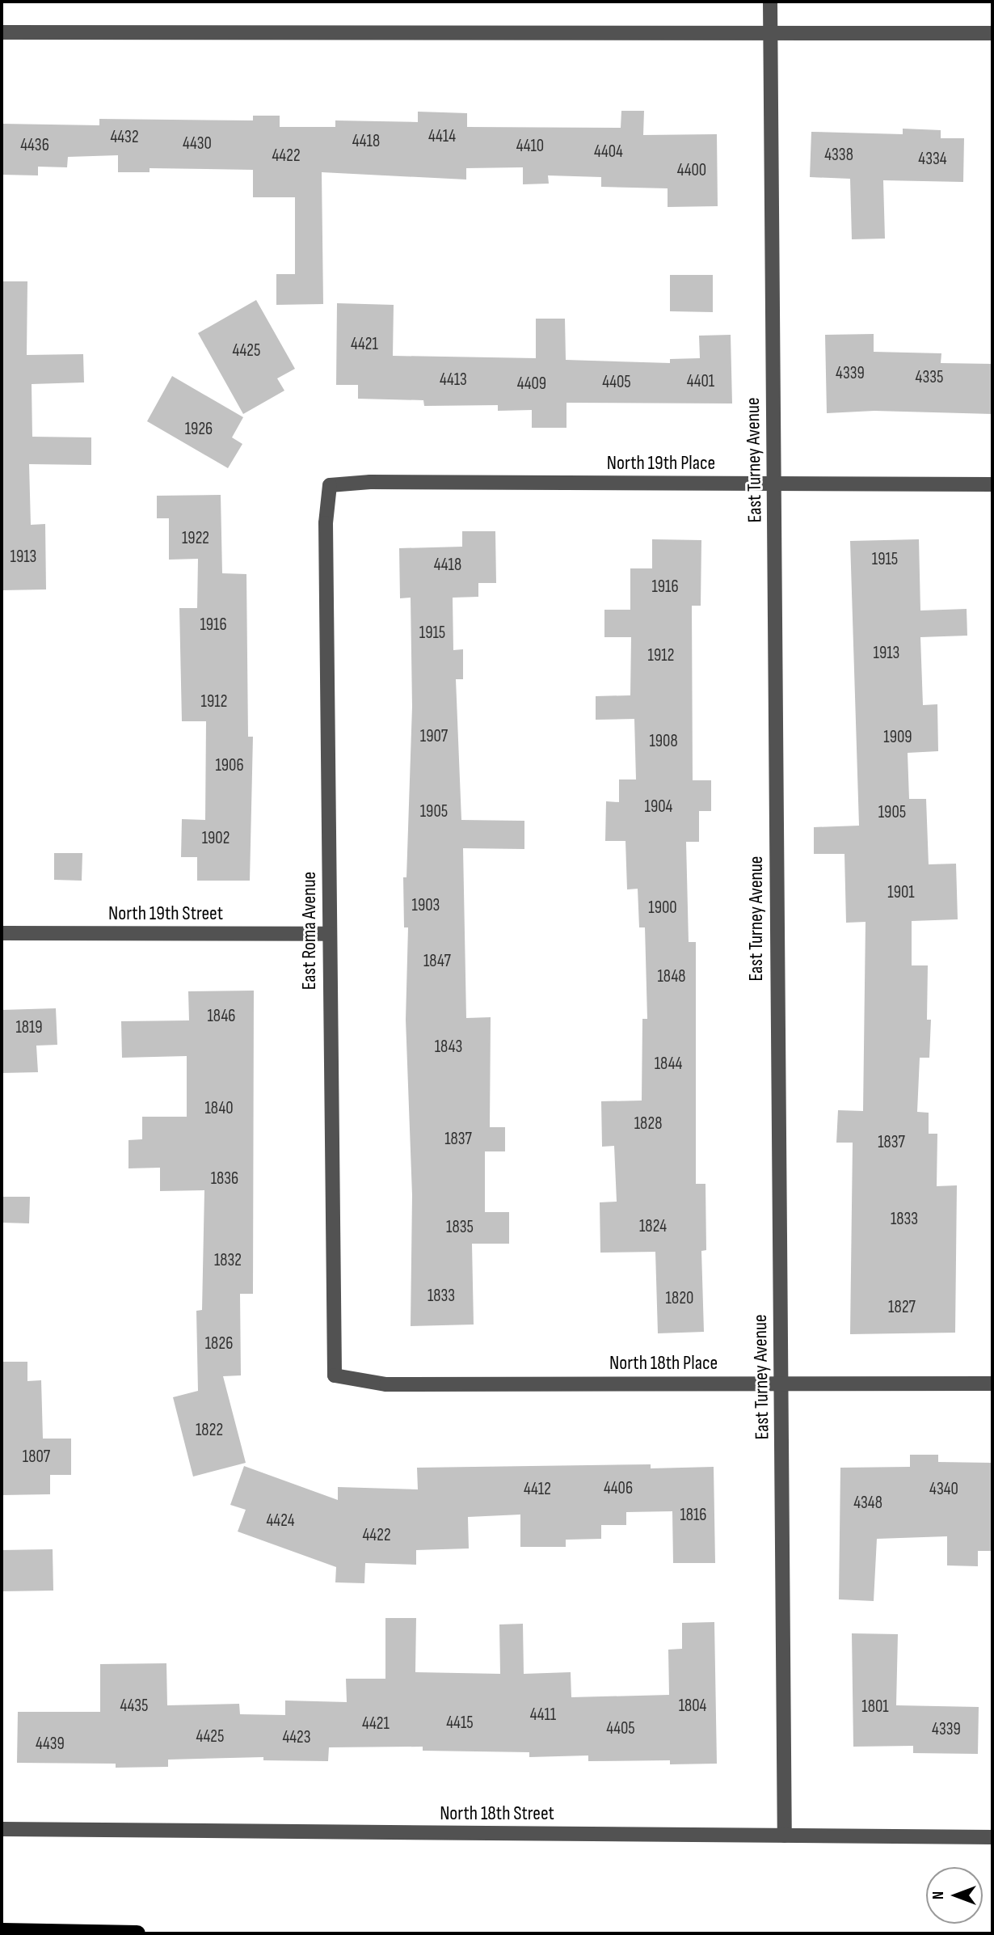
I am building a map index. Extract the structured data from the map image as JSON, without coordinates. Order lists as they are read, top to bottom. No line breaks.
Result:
{"streets":{"street":["East Turney Avenue","North 19th Place","North 19th Street","East Roma Avenue","North 18th Place","North 18th Street"]},"crossings":[["East Turney Avenue","North 19th Place"],["East Turney Avenue","North 18th Place"],["East Turney Avenue","North 18th Street"],["North 19th Place","East Roma Avenue"],["North 19th Street","East Roma Avenue"],["East Roma Avenue","North 18th Place"]],"house_numbers":["4414","4432","4418","4430","4436","4410","4404","4338","4422","4334","4400","4421","4425","4339","4335","4413","4401","4405","4409","1926","1922","1913","1915","4418","1916","1916","1915","1913","1912","1912","1907","1909","1908","1906","1904","1905","1905","1902","1901","1903","1900","1847","1848","1846","1819","1843","1844","1840","1828","1837","1837","1836","1833","1824","1835","1832","1833","1820","1827","1826","1822","1807","4406","4412","4340","4348","1816","4424","4422","4435","1804","1801","4411","4415","4421","4405","4339","4425","4423","4439"],"north":"left"}
